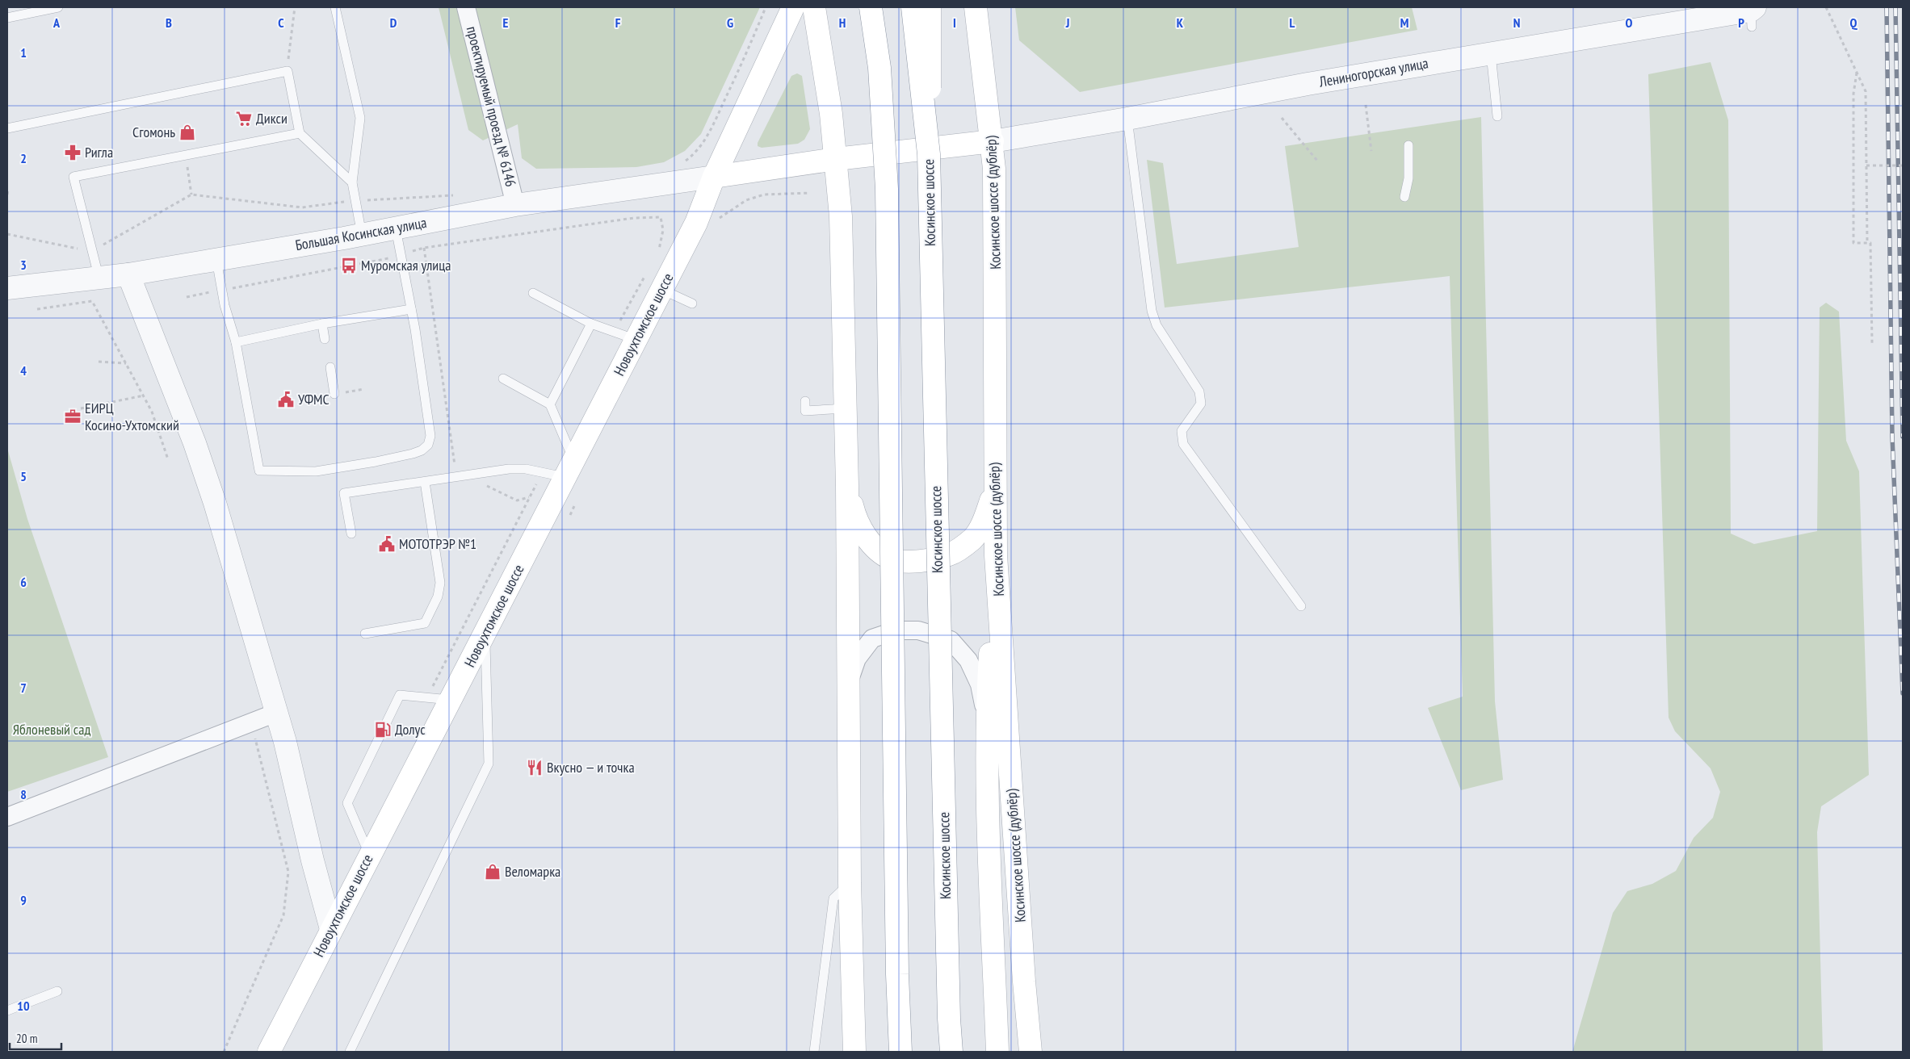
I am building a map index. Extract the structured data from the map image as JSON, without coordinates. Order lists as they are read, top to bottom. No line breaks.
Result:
{"streets":{"main road":["Косинское шоссе","Косинское шоссе (дублёр)","Новоухтомское шоссе"],"street":["Лениногорская улица","проектируемый проезд № 6146","Большая Косинская улица"]},"crossings":[["Лениногорская улица","Косинское шоссе (дублёр)"],["проектируемый проезд № 6146","Большая Косинская улица"],["Большая Косинская улица","Новоухтомское шоссе"]],"parks":["Яблоневый сад"],"places":{"supermarket":["Дикси"],"shop":["Сгомонь","Веломарка"],"pharmacy":["Ригла"],"bus stop":["Муромская улица"],"public building":["УФМС","МОТОТРЭР №1"],"office":["ЕИРЦ Косино-Ухтомский"],"fuel station":["Долус"],"restaurant":["Вкусно — и точка"]},"scale_bar":"20 m","grid":{"columns":["A","B","C","D","E","F","G","H","I","J","K","L","M","N","O","P","Q"],"rows":["1","2","3","4","5","6","7","8","9","10"]}}
